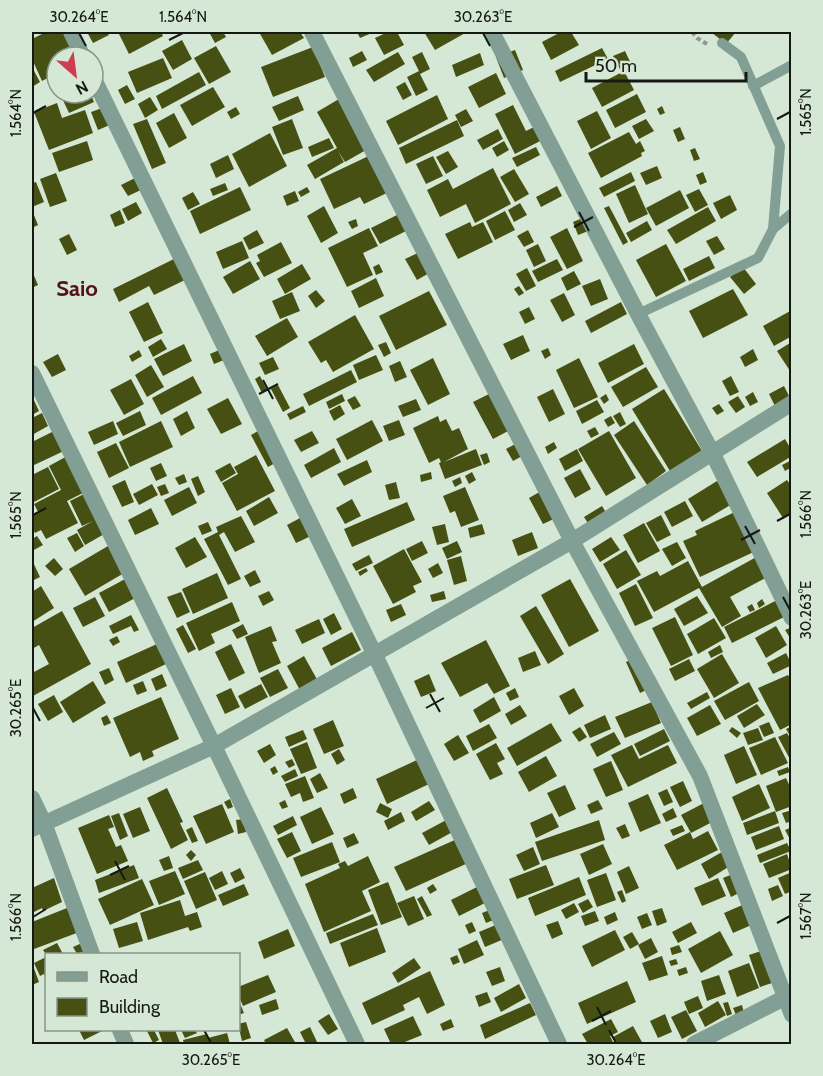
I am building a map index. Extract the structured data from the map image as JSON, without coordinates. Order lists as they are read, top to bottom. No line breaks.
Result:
{"districts":["Saio"],"legend":["Road","Building"],"scale_bar":"50 m","north":"bottom right","coordinates":["30.264°E","1.564°N","30.263°E","1.565°N","1.566°N","30.265°E","1.567°N"]}
